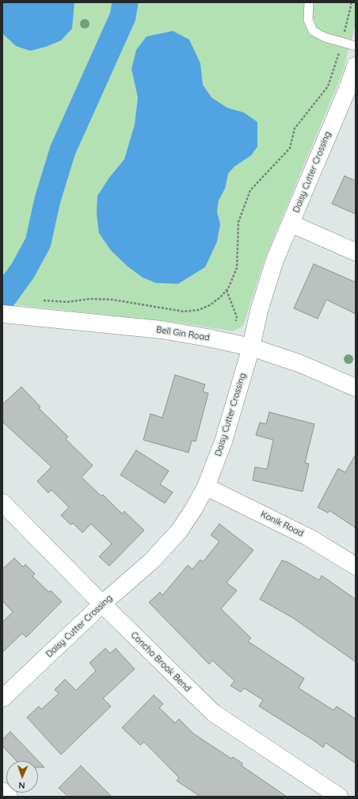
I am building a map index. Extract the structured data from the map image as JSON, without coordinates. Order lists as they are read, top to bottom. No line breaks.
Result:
{"streets":{"street":["Daisy Cutter Crossing","Bell Gin Road","Konik Road","Concho Brook Bend"]},"crossings":[["Daisy Cutter Crossing","Bell Gin Road"],["Daisy Cutter Crossing","Konik Road"],["Daisy Cutter Crossing","Concho Brook Bend"]],"north":"bottom"}
